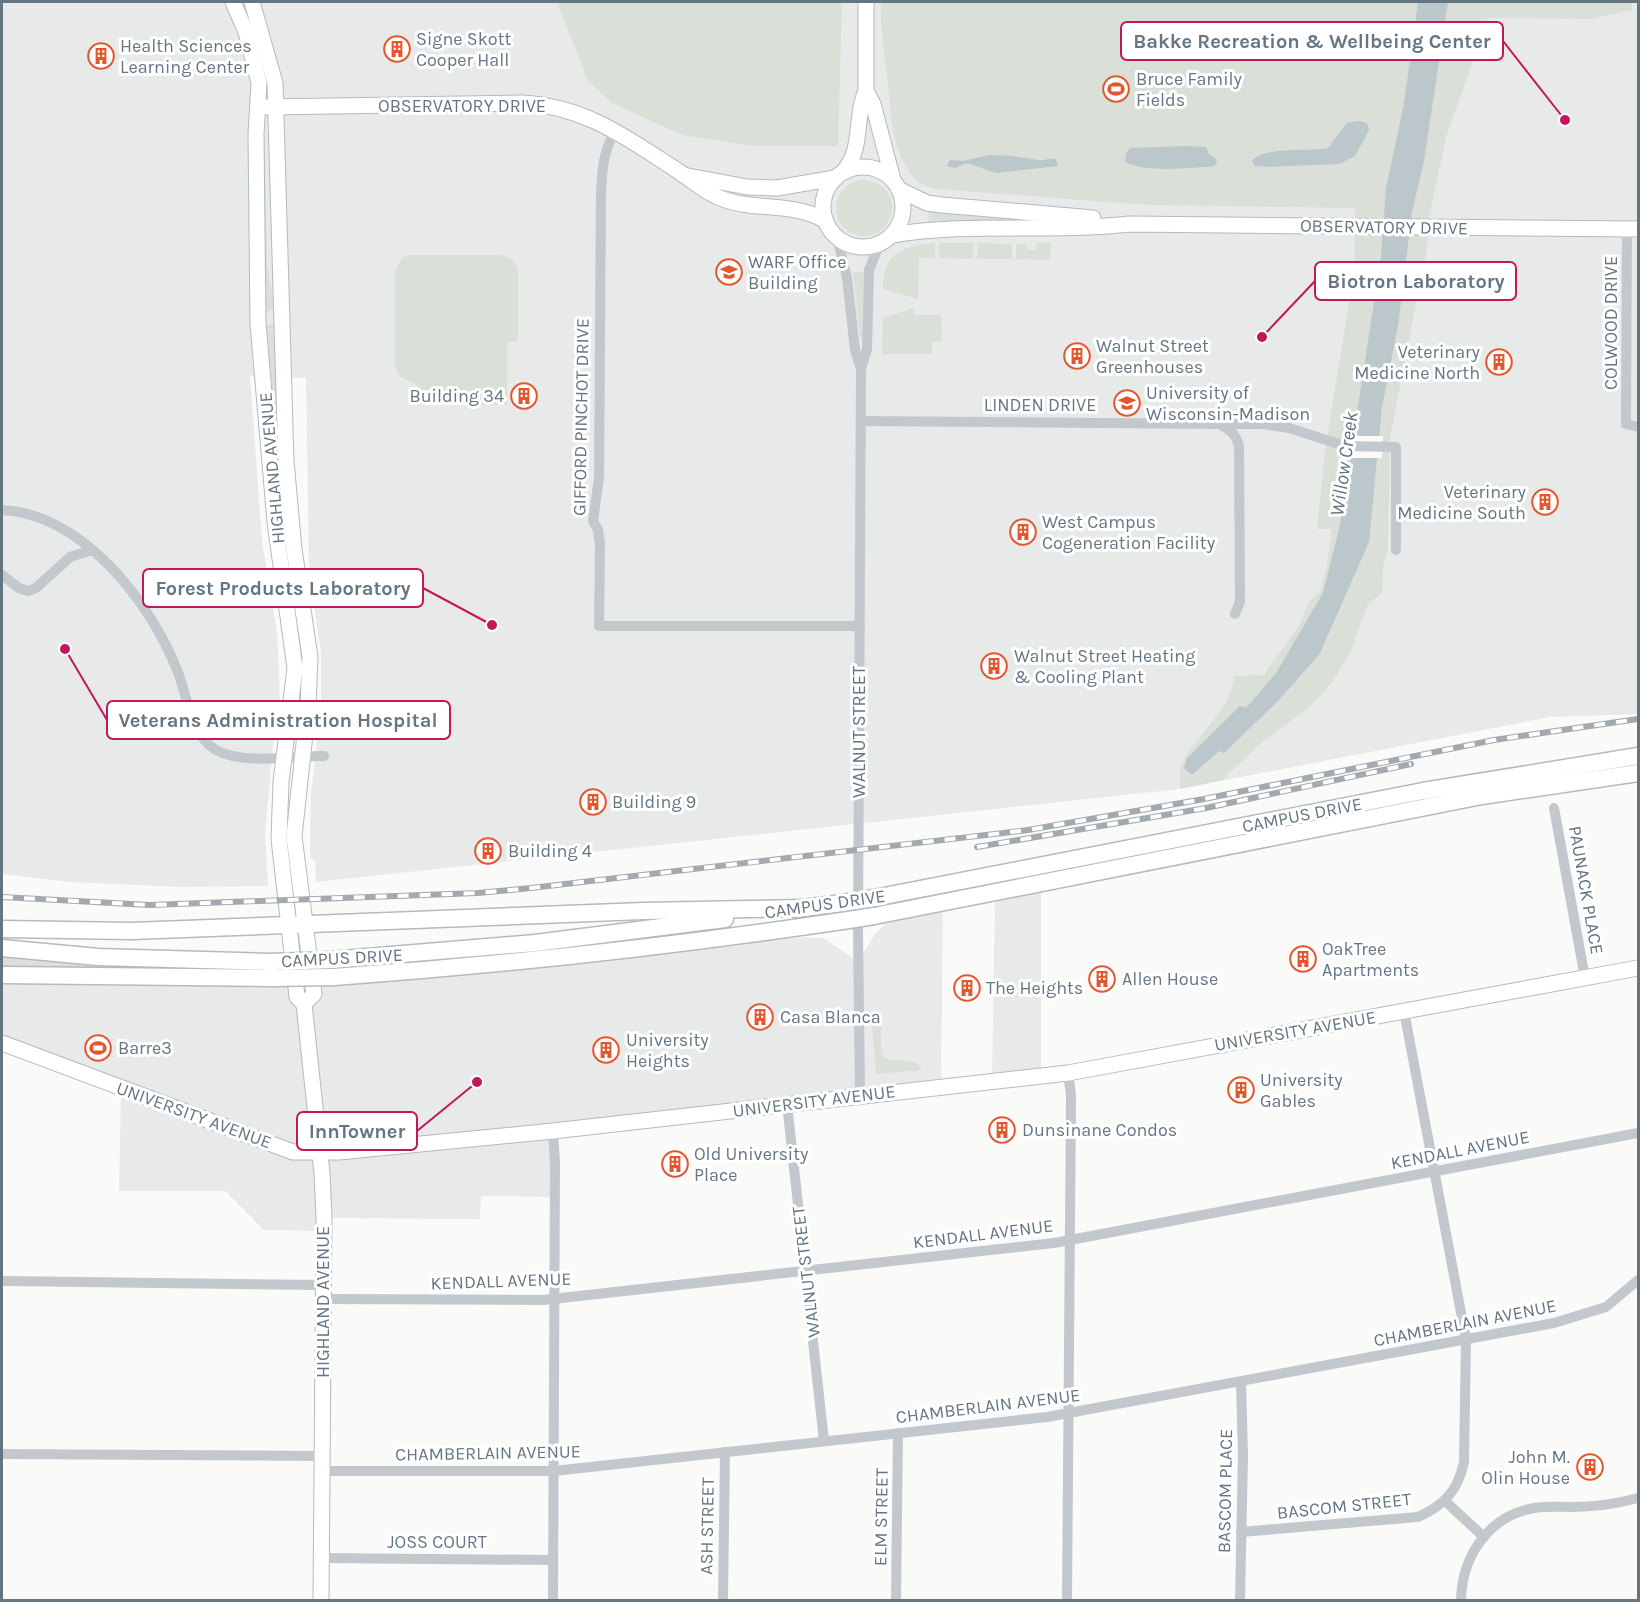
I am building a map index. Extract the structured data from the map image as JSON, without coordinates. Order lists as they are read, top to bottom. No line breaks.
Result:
{"streets":{"main road":["CAMPUS DRIVE"],"street":["OBSERVATORY DRIVE","COLWOOD DRIVE","LINDEN DRIVE","GIFFORD PINCHOT DRIVE","HIGHLAND AVENUE","WALNUT STREET","PAUNACK PLACE","UNIVERSITY AVENUE","KENDALL AVENUE","CHAMBERLAIN AVENUE","BASCOM PLACE","BASCOM STREET","ELM STREET","ASH STREET","JOSS COURT"]},"crossings":[["OBSERVATORY DRIVE","COLWOOD DRIVE"],["OBSERVATORY DRIVE","GIFFORD PINCHOT DRIVE"],["OBSERVATORY DRIVE","HIGHLAND AVENUE"],["OBSERVATORY DRIVE","WALNUT STREET"],["LINDEN DRIVE","WALNUT STREET"],["GIFFORD PINCHOT DRIVE","WALNUT STREET"],["HIGHLAND AVENUE","UNIVERSITY AVENUE"],["HIGHLAND AVENUE","KENDALL AVENUE"],["HIGHLAND AVENUE","CHAMBERLAIN AVENUE"],["HIGHLAND AVENUE","JOSS COURT"],["WALNUT STREET","UNIVERSITY AVENUE"],["WALNUT STREET","KENDALL AVENUE"],["WALNUT STREET","CHAMBERLAIN AVENUE"],["PAUNACK PLACE","UNIVERSITY AVENUE"],["CHAMBERLAIN AVENUE","BASCOM PLACE"],["CHAMBERLAIN AVENUE","ELM STREET"],["CHAMBERLAIN AVENUE","ASH STREET"],["BASCOM PLACE","BASCOM STREET"]],"water":["Willow Creek"],"places":{"building":["Signe Skott Cooper Hall","Health Sciences Learning Center","Walnut Street Greenhouses","Veterinary Medicine North","Building 34","Veterinary Medicine South","West Campus Cogeneration Facility","Walnut Street Heating & Cooling Plant","Building 9","Building 4","OakTree Apartments","Allen House","The Heights","Casa Blanca","University Heights","University Gables","Dunsinane Condos","Old University Place","John M. Olin House"],"sports":["Bruce Family Fields","Barre3"],"other":["Bakke Recreation & Wellbeing Center","Biotron Laboratory","Forest Products Laboratory","Veterans Administration Hospital","InnTowner"],"school or university":["WARF Office Building","University of Wisconsin-Madison"]}}
